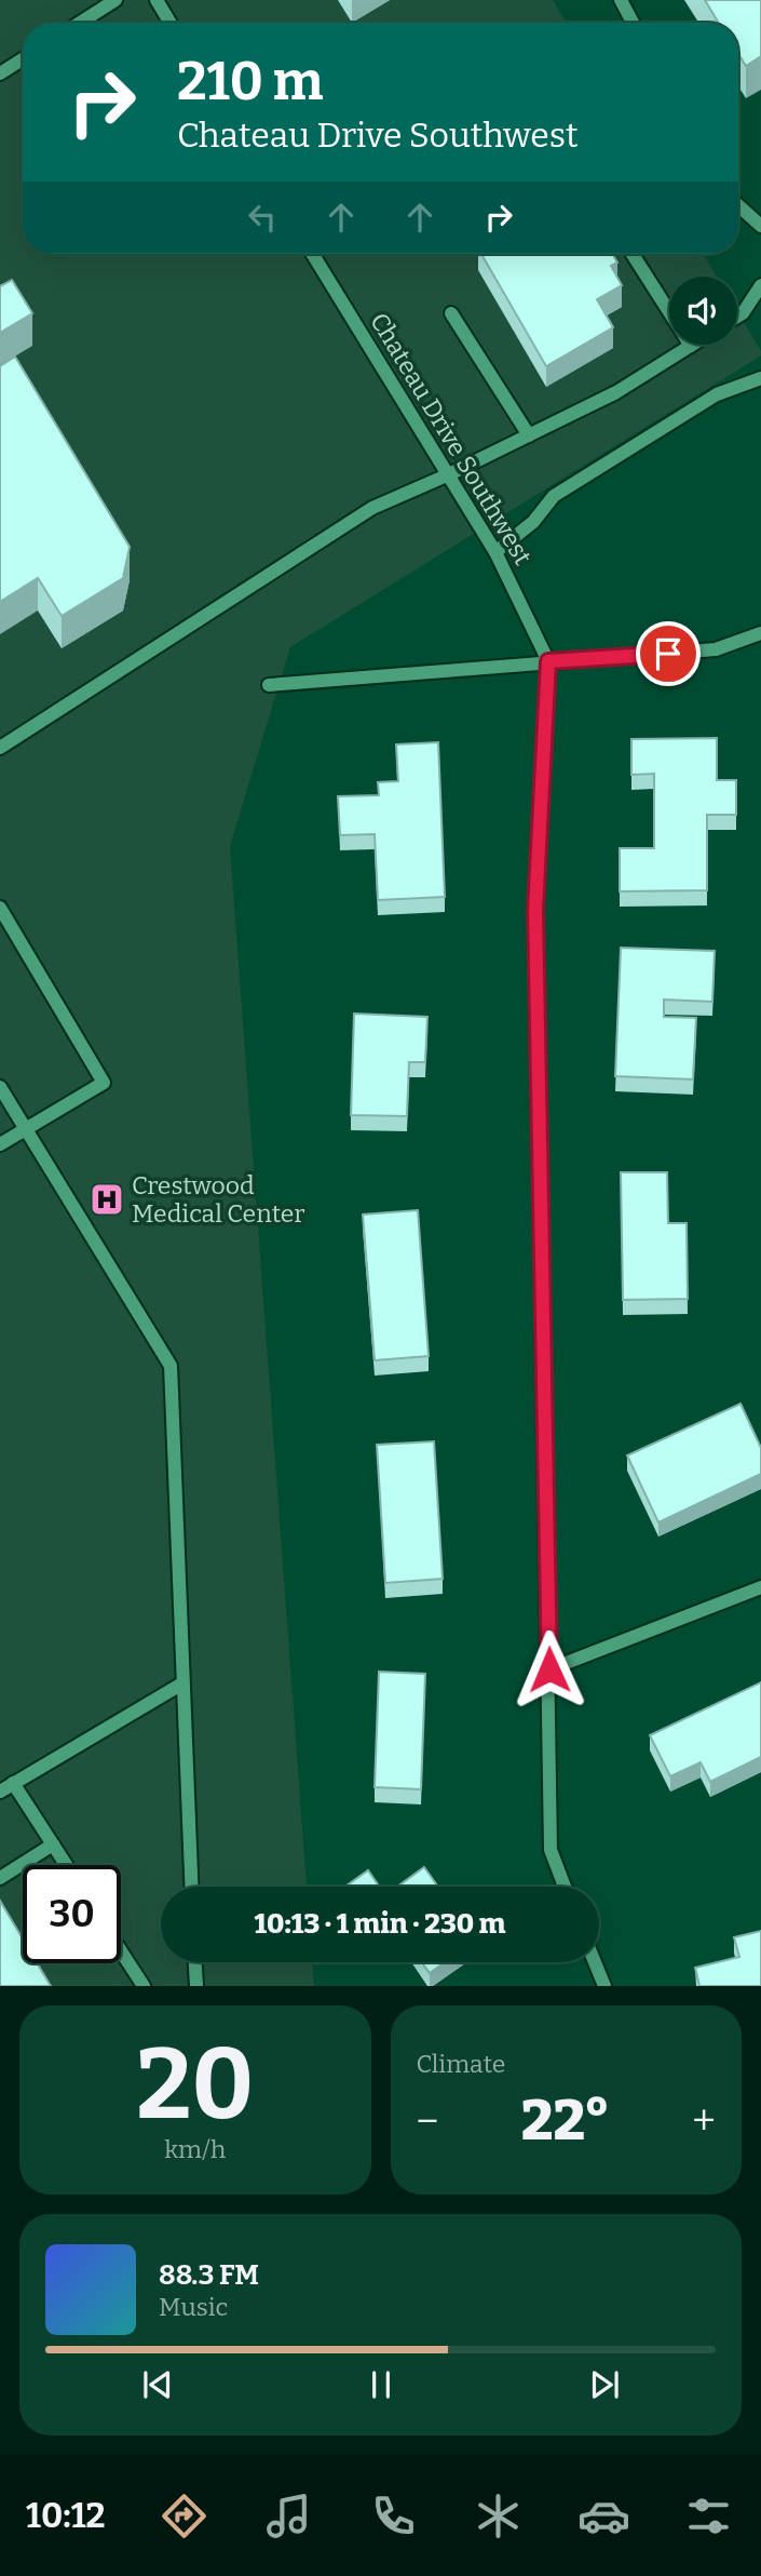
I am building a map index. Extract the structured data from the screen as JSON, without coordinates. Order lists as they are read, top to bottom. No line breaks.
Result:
{"streets":{"street":["Chateau Drive Southwest"]},"places":{"hospital":["Crestwood Medical Center"]},"page":{"turn":["210 m","Chateau Drive Southwest"],"limit":"30","trip":"10:13 · 1 min · 230 m","tile":[["20","km/h"],"Climate"],"heat":["−","22°","+"],"song":["88.3 FM","Music"],"tabs":"10:12"}}
